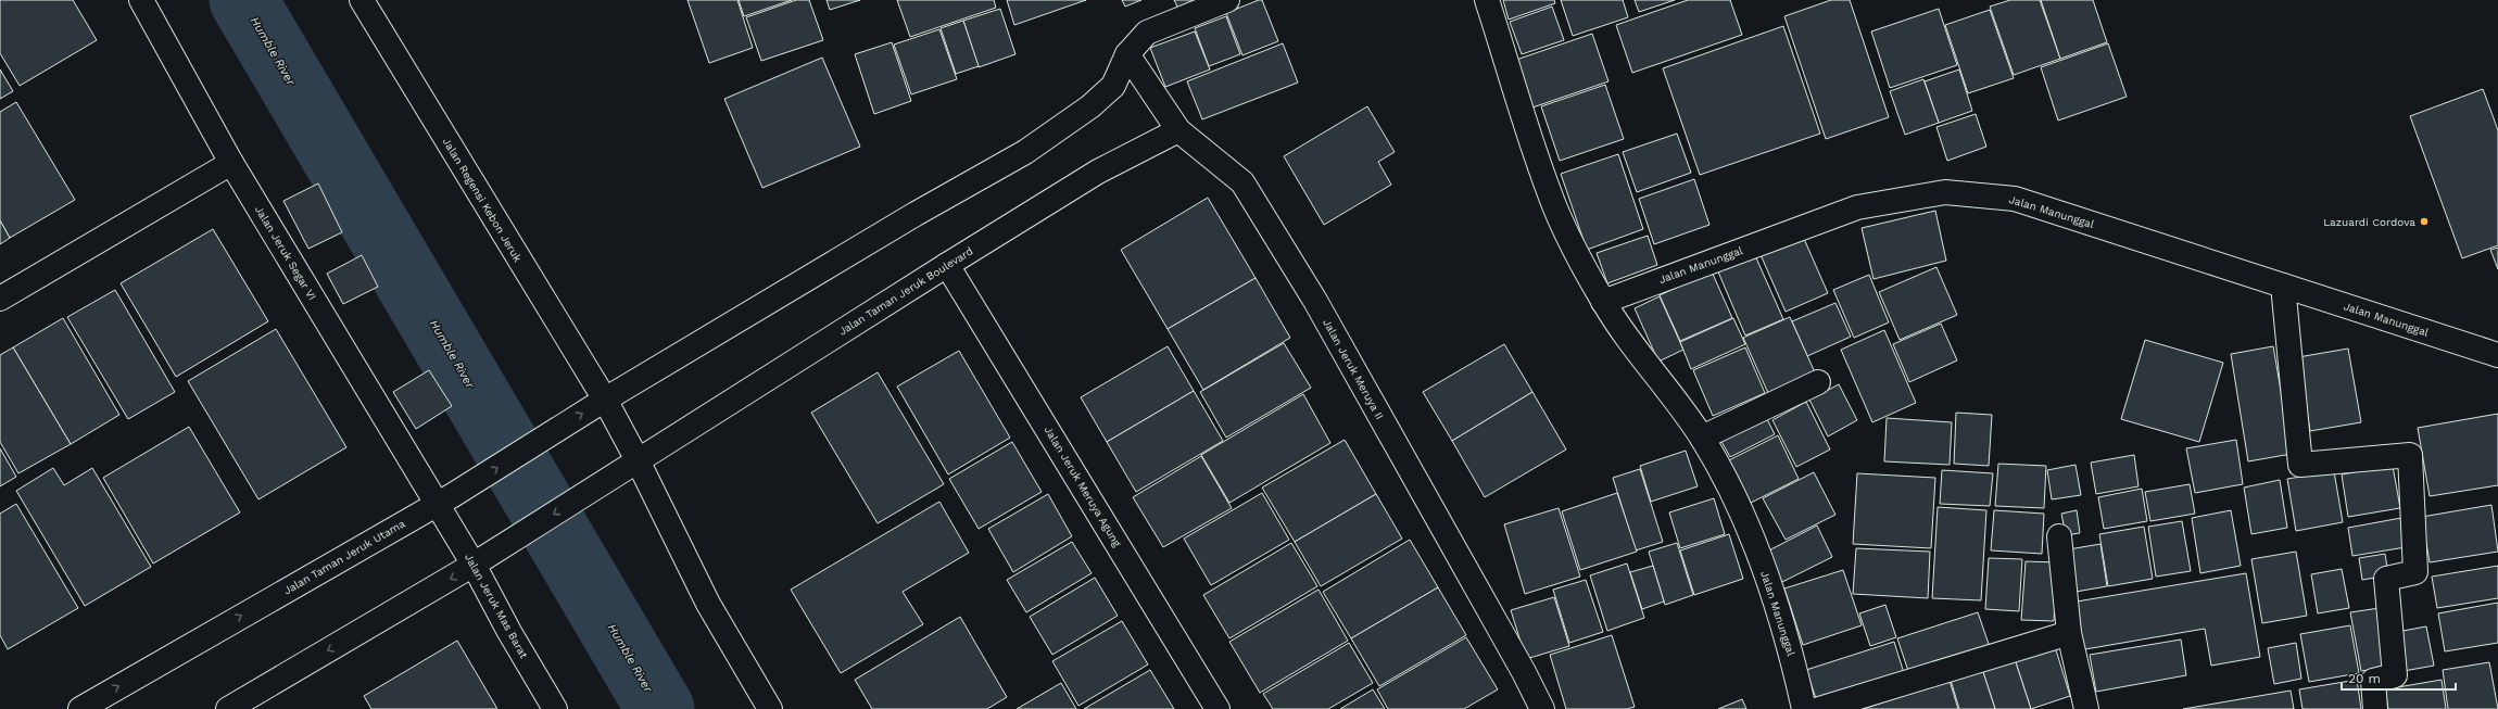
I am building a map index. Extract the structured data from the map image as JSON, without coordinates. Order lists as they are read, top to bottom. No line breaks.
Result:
{"streets":{"street":["Jalan Regensi Kebon Jeruk","Jalan Manunggal","Jalan Jeruk Segar VI","Jalan Taman Jeruk Boulevard","Jalan Jeruk Meruya II","Jalan Jeruk Meruya Agung","Jalan Taman Jeruk Utama","Jalan Jeruk Mas Barat"]},"crossings":[["Jalan Regensi Kebon Jeruk","Jalan Taman Jeruk Boulevard"],["Jalan Regensi Kebon Jeruk","Jalan Taman Jeruk Utama"],["Jalan Jeruk Segar VI","Jalan Taman Jeruk Utama"],["Jalan Jeruk Segar VI","Jalan Jeruk Mas Barat"],["Jalan Taman Jeruk Boulevard","Jalan Jeruk Meruya II"],["Jalan Taman Jeruk Boulevard","Jalan Jeruk Meruya Agung"],["Jalan Taman Jeruk Utama","Jalan Jeruk Mas Barat"]],"water":["Humble River"],"places":["Lazuardi Cordova"],"scale_bar":"20 m"}
